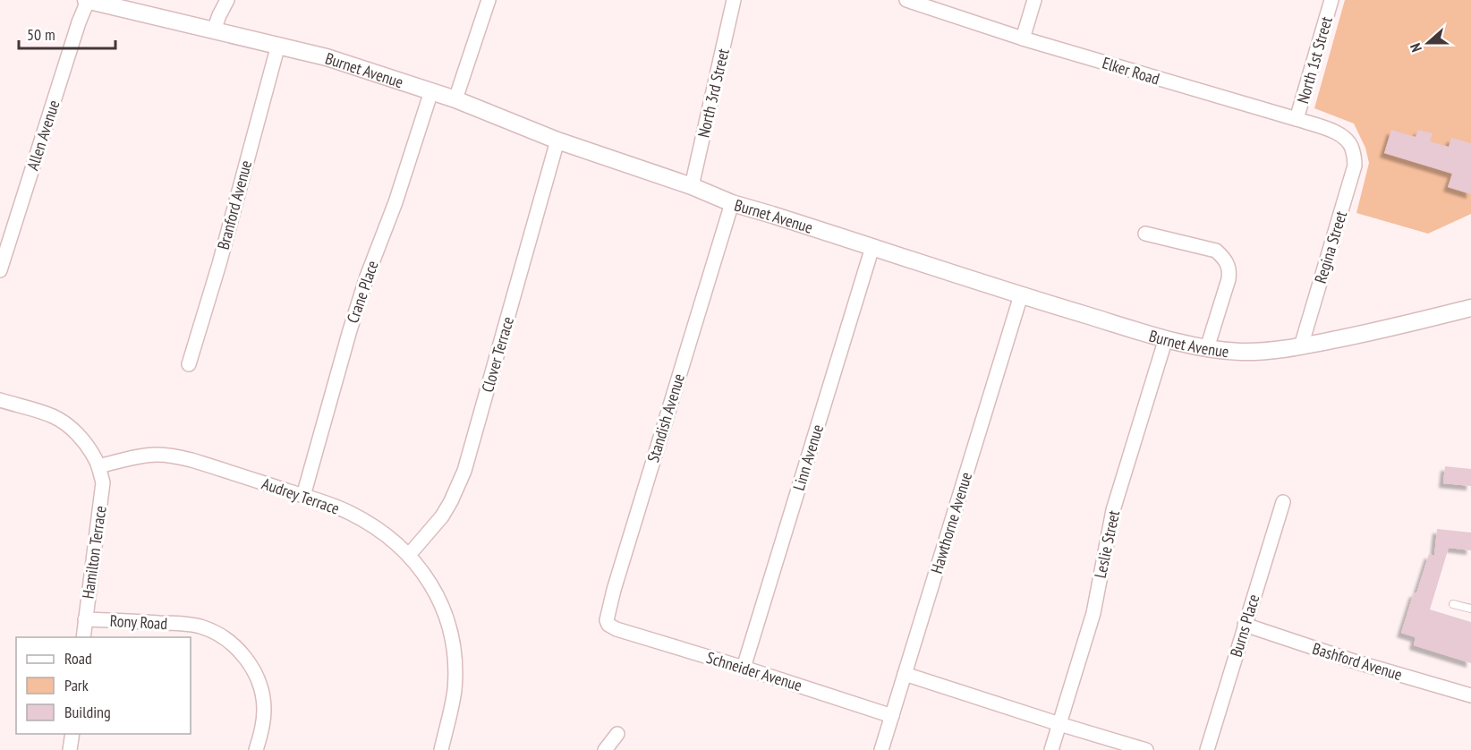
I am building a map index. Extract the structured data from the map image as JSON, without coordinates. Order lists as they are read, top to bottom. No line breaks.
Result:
{"streets":{"street":["North 1st Street","Burnet Avenue","Elker Road","North 3rd Street","Allen Avenue","Branford Avenue","Regina Street","Crane Place","Clover Terrace","Standish Avenue","Linn Avenue","Audrey Terrace","Hawthorne Avenue","Leslie Street","Hamilton Terrace","Rony Road","Burns Place","Bashford Avenue","Schneider Avenue"]},"crossings":[["North 1st Street","Elker Road"],["Burnet Avenue","North 3rd Street"],["Burnet Avenue","Allen Avenue"],["Burnet Avenue","Branford Avenue"],["Burnet Avenue","Regina Street"],["Burnet Avenue","Crane Place"],["Burnet Avenue","Clover Terrace"],["Burnet Avenue","Standish Avenue"],["Burnet Avenue","Linn Avenue"],["Burnet Avenue","Hawthorne Avenue"],["Burnet Avenue","Leslie Street"],["Elker Road","Regina Street"],["Crane Place","Audrey Terrace"],["Clover Terrace","Audrey Terrace"],["Standish Avenue","Schneider Avenue"],["Linn Avenue","Schneider Avenue"],["Audrey Terrace","Hamilton Terrace"],["Hawthorne Avenue","Schneider Avenue"],["Hamilton Terrace","Rony Road"],["Burns Place","Bashford Avenue"]],"legend":["Road","Park","Building"],"scale_bar":"50 m","north":"left"}
